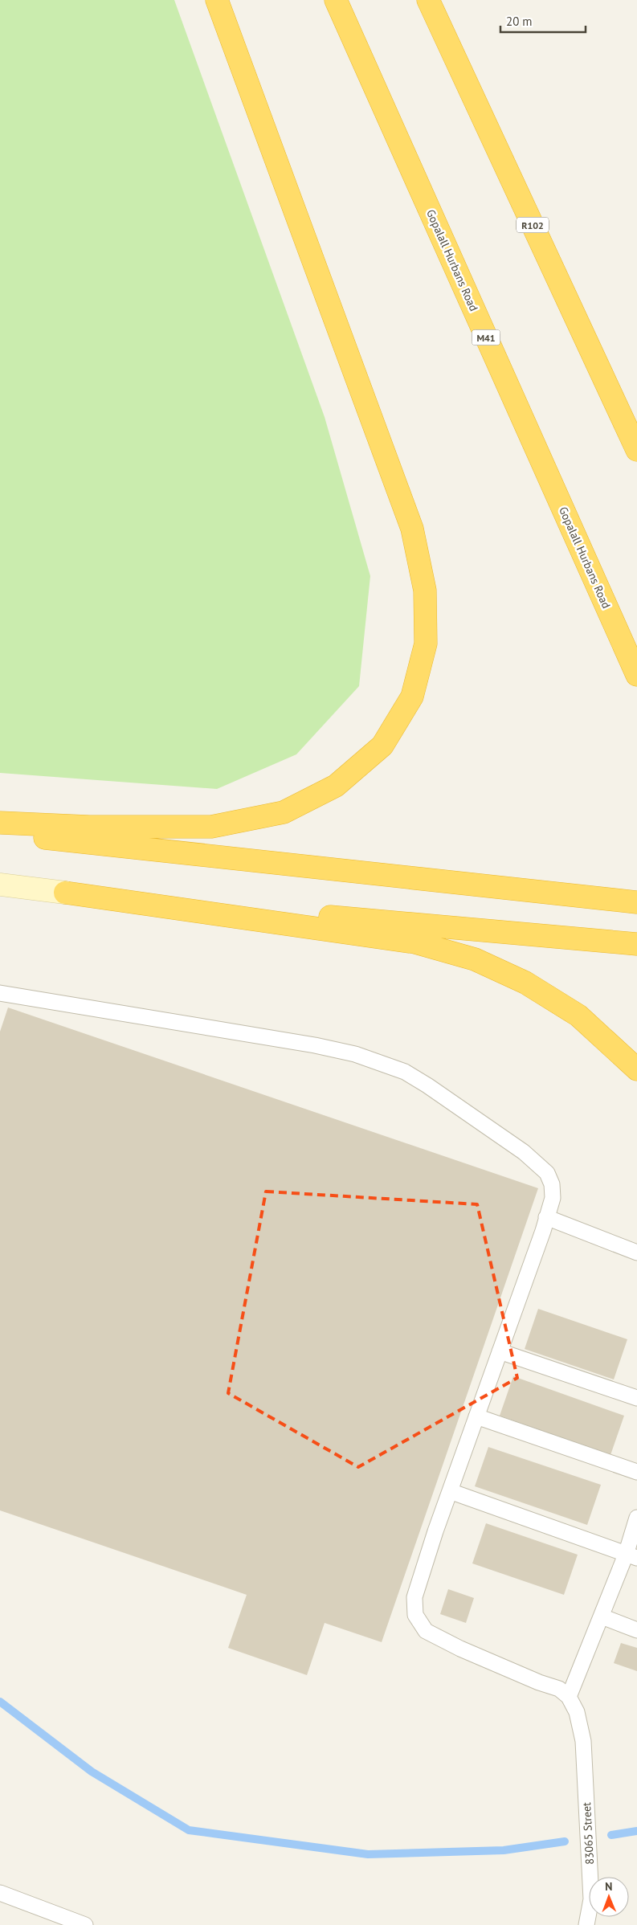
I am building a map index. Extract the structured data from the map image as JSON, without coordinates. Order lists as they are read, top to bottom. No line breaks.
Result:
{"streets":{"highway":["R102","Gopalall Hurbans Road","M41"],"lane":["83065 Street"]},"scale_bar":"20 m","north":"top"}
